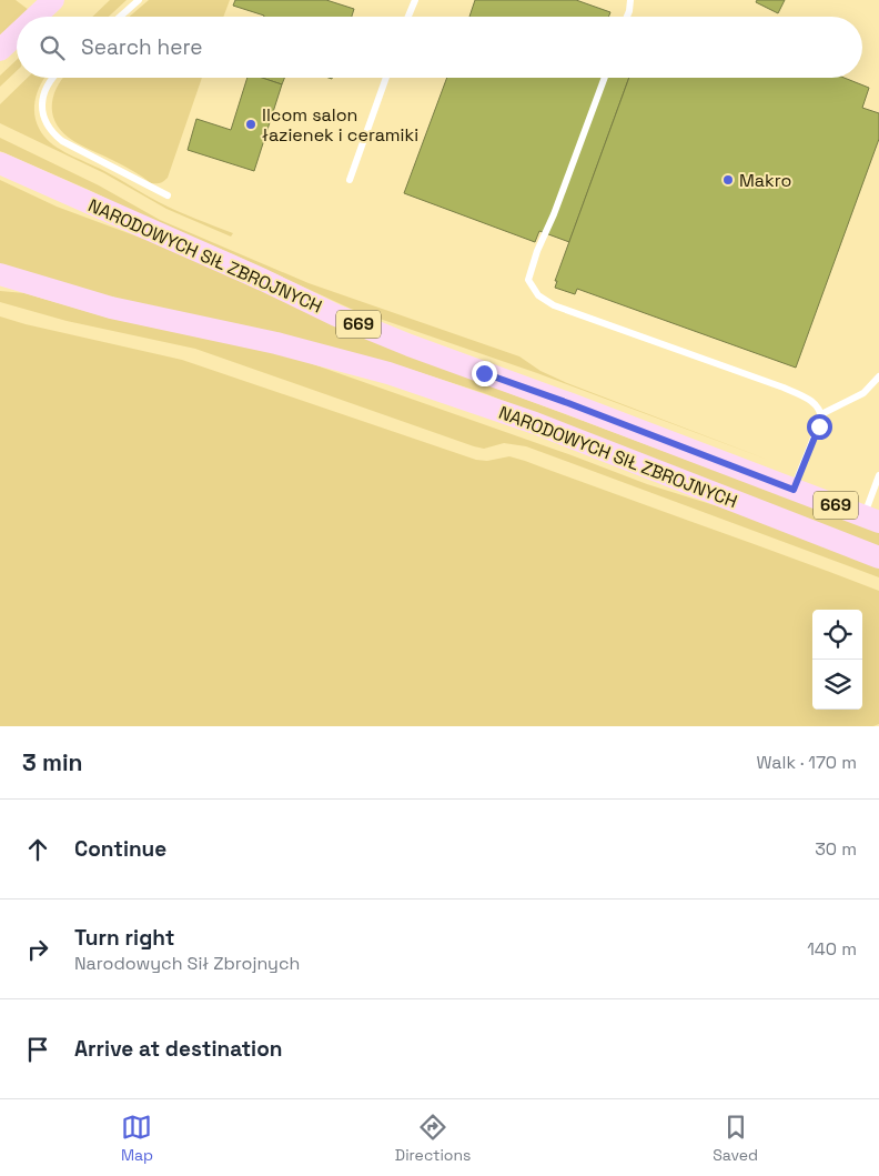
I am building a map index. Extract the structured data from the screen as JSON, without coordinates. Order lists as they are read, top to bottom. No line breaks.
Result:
{"streets":{"main road":["NARODOWYCH SIŁ ZBROJNYCH","669"]},"places":["Ilcom salon łazienek i ceramiki","Makro"],"page":{"search":"Search here","heading":["3 min","Walk · 170 m"],"list":[["Continue","30 m"],["Turn right","Narodowych Sił Zbrojnych","140 m"],"Arrive at destination"],"nav":["Map","Directions","Saved"]}}
